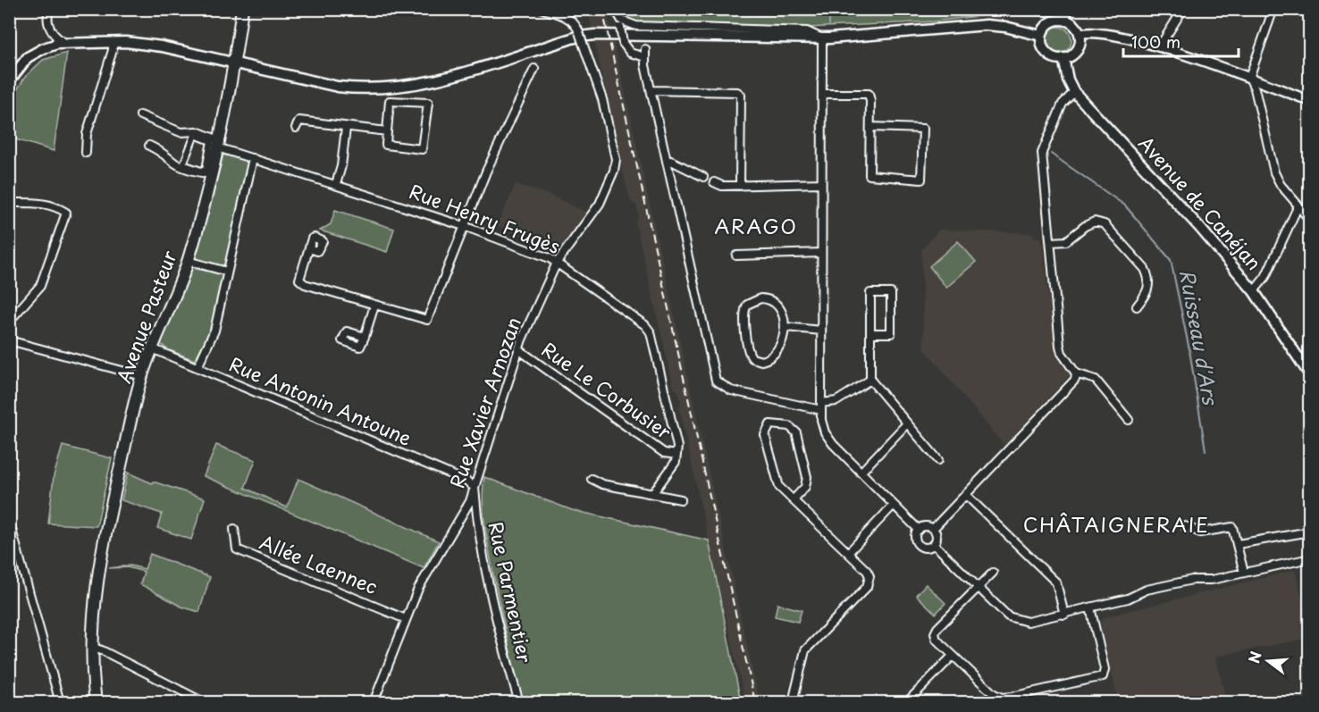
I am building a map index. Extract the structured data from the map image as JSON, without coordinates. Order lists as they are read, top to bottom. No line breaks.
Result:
{"streets":{"main road":["Avenue de Canéjan","Avenue Pasteur"],"street":["Rue Henry Frugès","Rue Le Corbusier","Rue Antonin Antoune","Rue Xavier Arnozan","Allée Laennec","Rue Parmentier"]},"crossings":[["Rue Henry Frugès","Avenue Pasteur"],["Rue Henry Frugès","Rue Le Corbusier"],["Rue Henry Frugès","Rue Xavier Arnozan"],["Avenue Pasteur","Rue Antonin Antoune"],["Rue Le Corbusier","Rue Xavier Arnozan"],["Rue Antonin Antoune","Rue Xavier Arnozan"],["Rue Antonin Antoune","Rue Parmentier"],["Rue Xavier Arnozan","Allée Laennec"],["Rue Xavier Arnozan","Rue Parmentier"]],"districts":["ARAGO","CHÂTAIGNERAIE"],"water":["Ruisseau d'Ars"],"scale_bar":"100 m","north":"left"}
